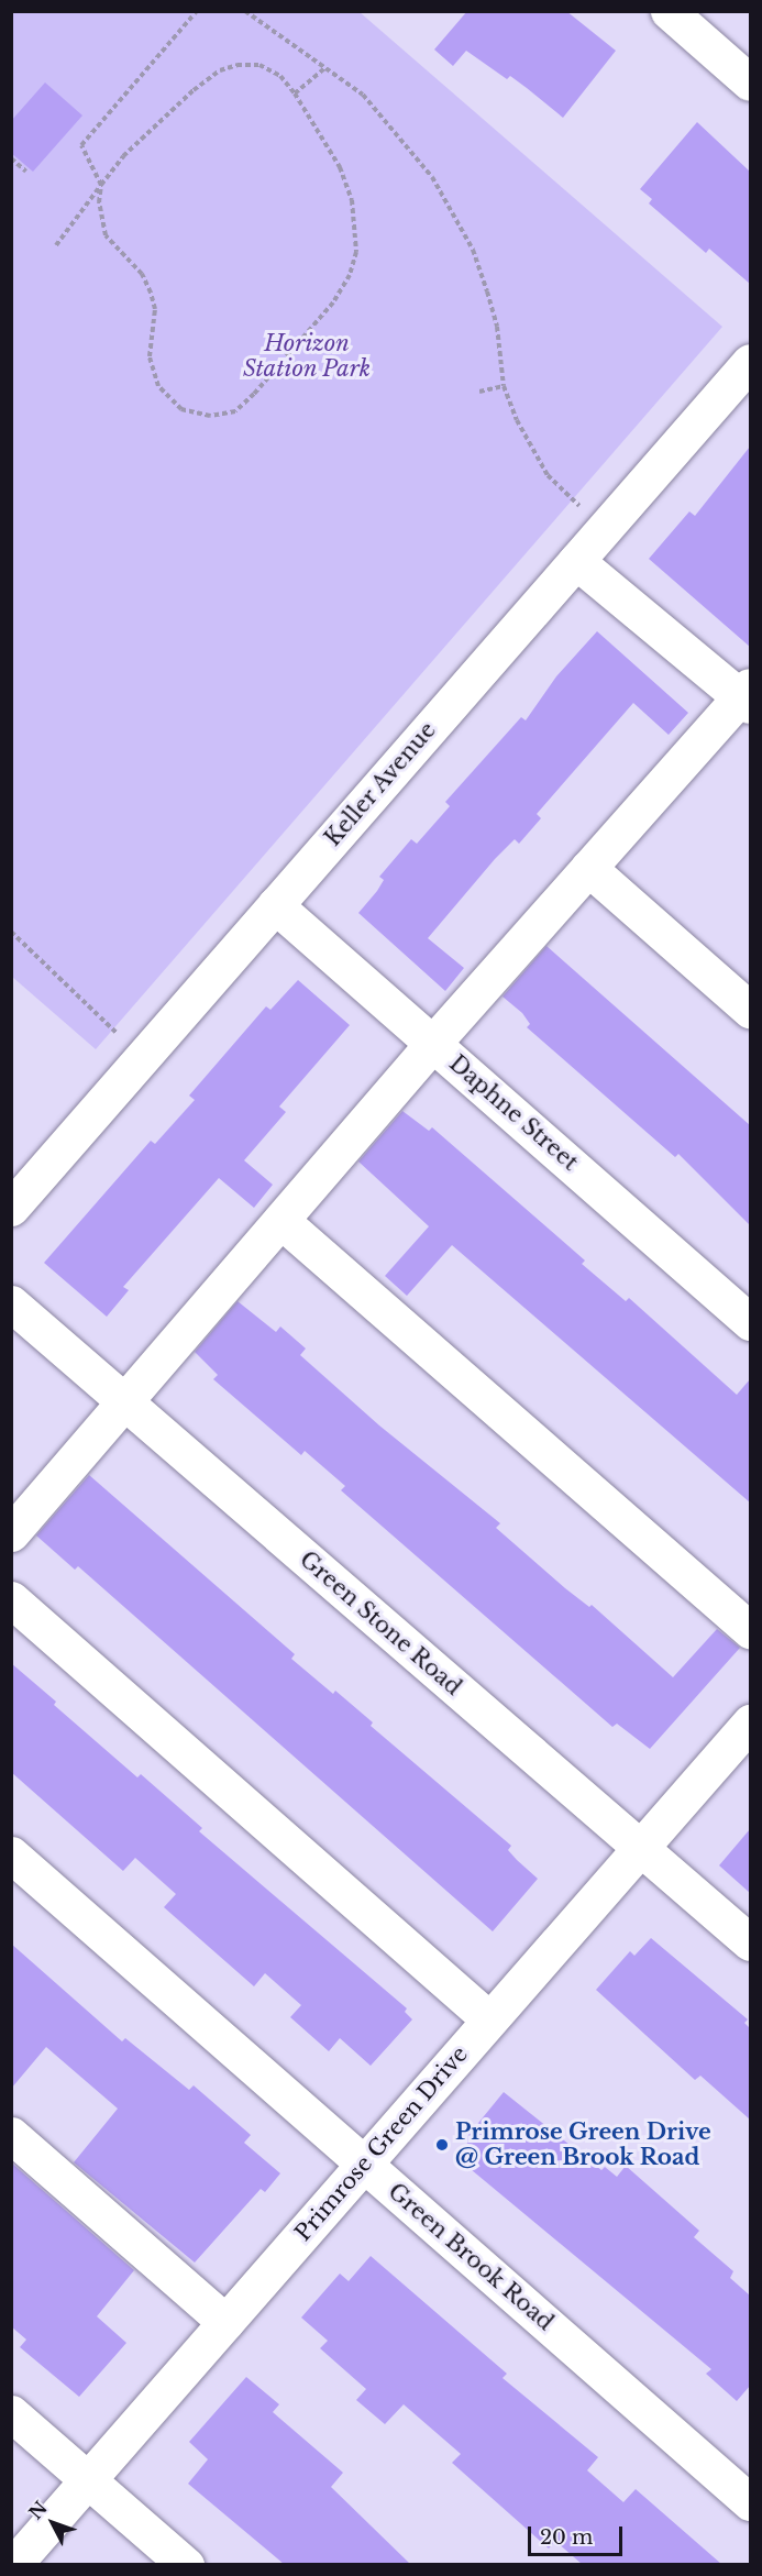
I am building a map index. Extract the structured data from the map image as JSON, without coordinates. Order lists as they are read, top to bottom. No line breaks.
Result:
{"streets":{"street":["Keller Avenue","Daphne Street","Green Stone Road","Primrose Green Drive","Green Brook Road"]},"crossings":[["Keller Avenue","Daphne Street"],["Green Stone Road","Primrose Green Drive"],["Primrose Green Drive","Green Brook Road"]],"parks":["Horizon Station Park"],"places":["Primrose Green Drive @ Green Brook Road"],"scale_bar":"20 m","north":"top left"}
